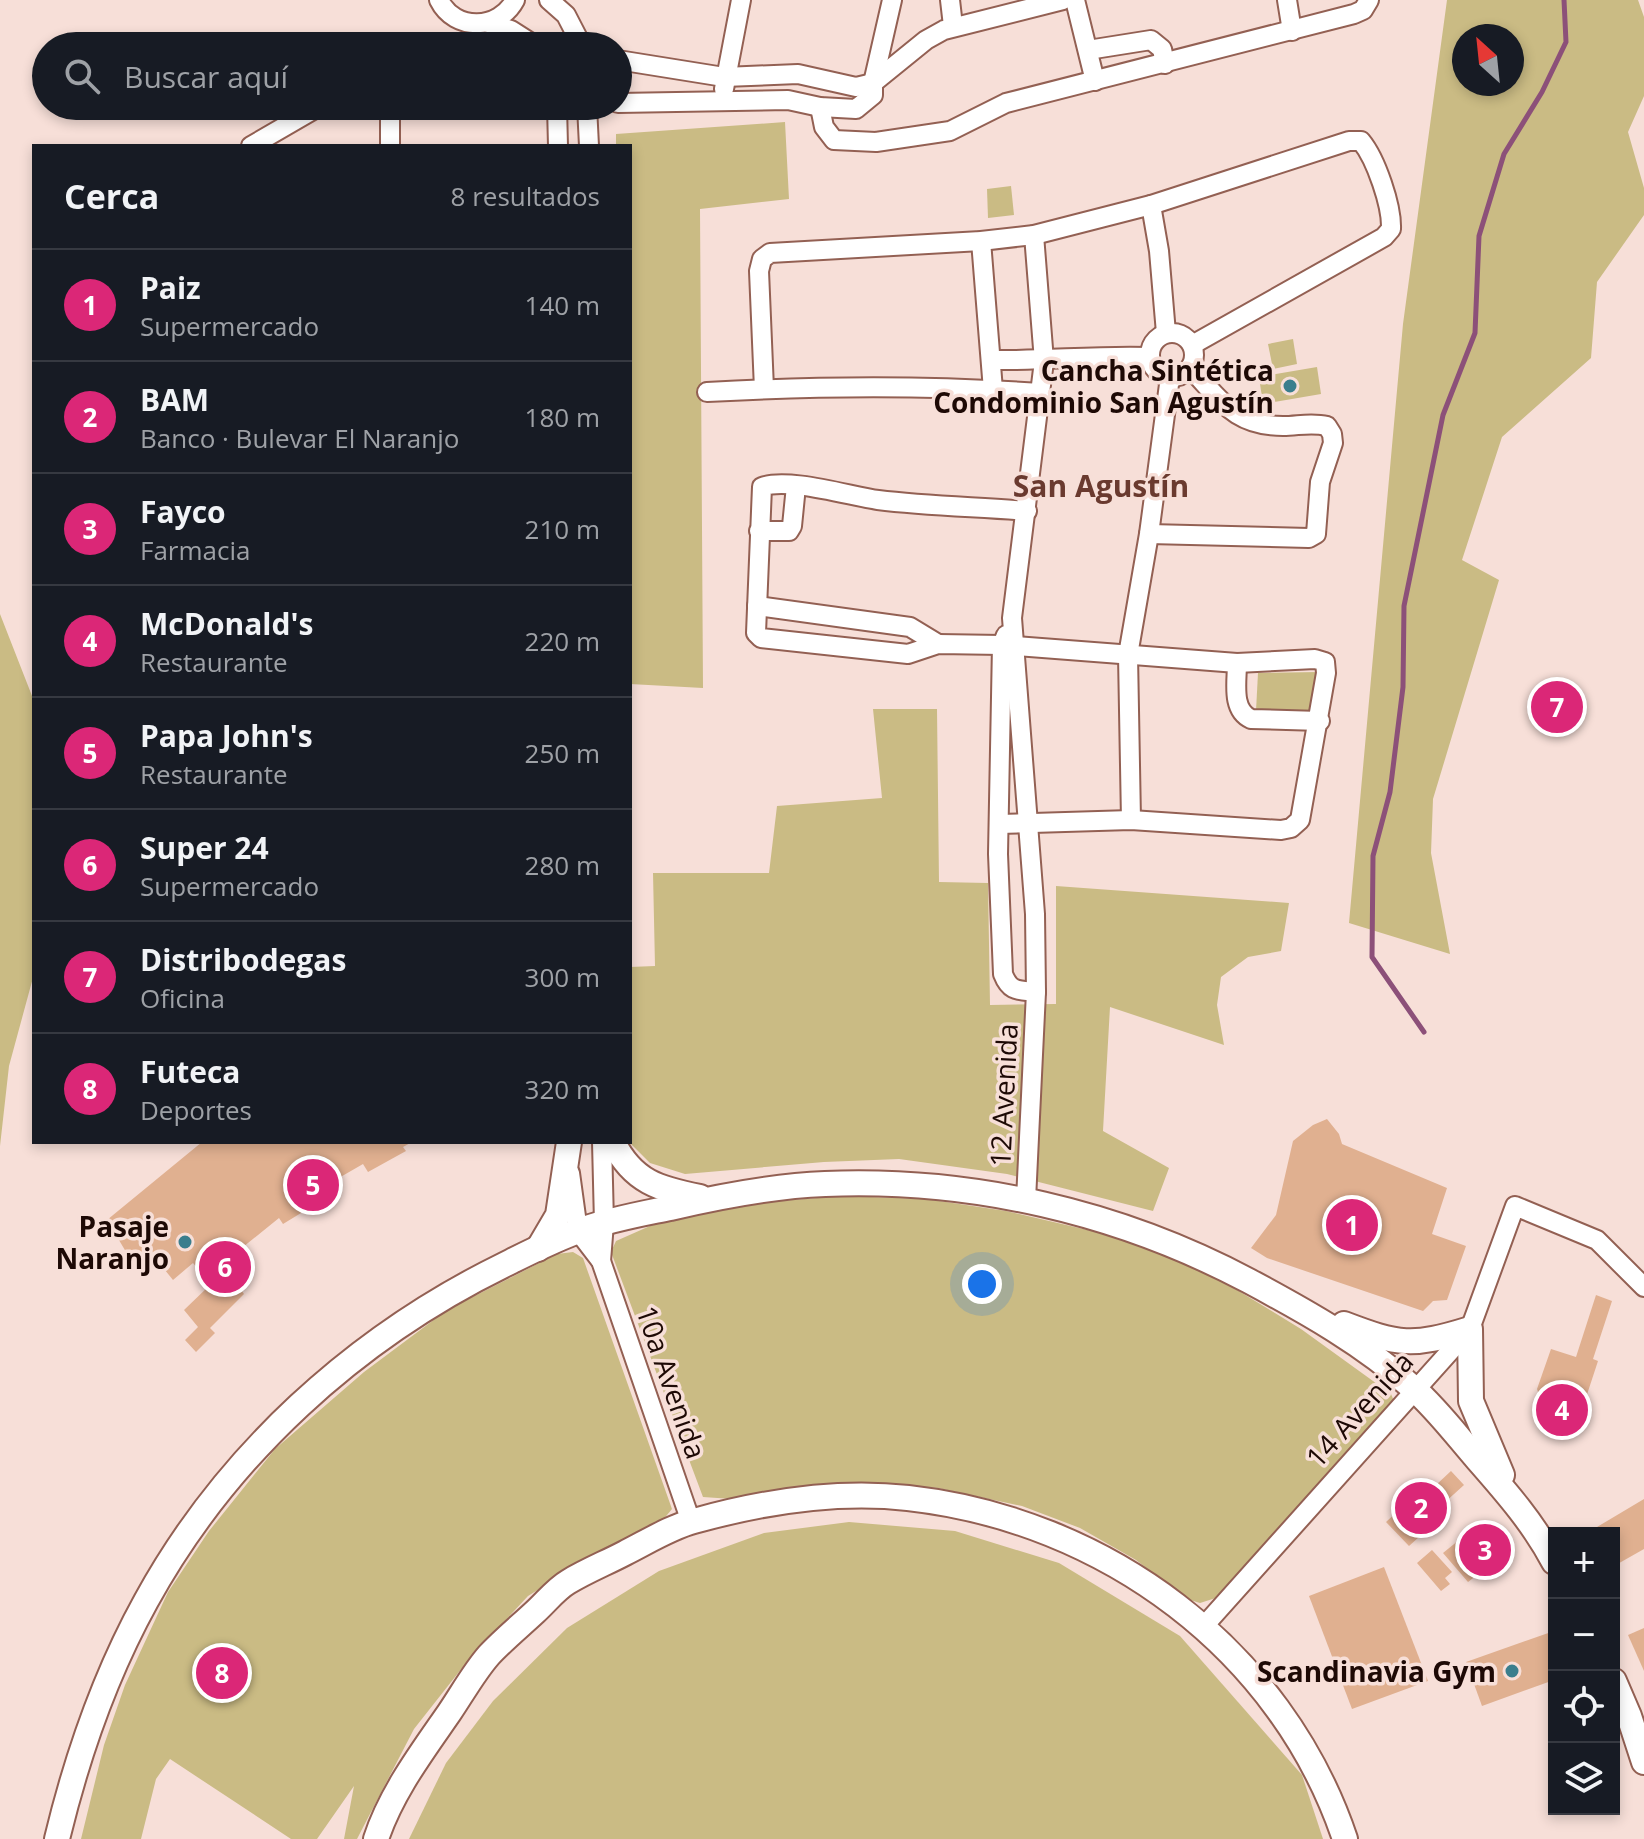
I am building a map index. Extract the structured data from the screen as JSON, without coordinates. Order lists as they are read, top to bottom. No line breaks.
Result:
{"streets":{"street":["12 Avenida","10a Avenida","14 Avenida"]},"districts":["San Agustín"],"places":["Cancha Sintética Condominio San Agustín","Pasaje Naranjo","Scandinavia Gym"],"north":"top left","page":{"search":"Buscar aquí","heading":["Cerca","8 resultados"],"list":[{"mark":"1","name":"Paiz","note":"Supermercado","value":"140 m"},{"mark":"2","name":"BAM","note":"Banco · Bulevar El Naranjo","value":"180 m"},{"mark":"3","name":"Fayco","note":"Farmacia","value":"210 m"},{"mark":"4","name":"McDonald's","note":"Restaurante","value":"220 m"},{"mark":"5","name":"Papa John's","note":"Restaurante","value":"250 m"},{"mark":"6","name":"Super 24","note":"Supermercado","value":"280 m"},{"mark":"7","name":"Distribodegas","note":"Oficina","value":"300 m"},{"mark":"8","name":"Futeca","note":"Deportes","value":"320 m"}],"pins":["7","5","1","6","4","2","3","8"],"map_buttons":["+","−"]}}
